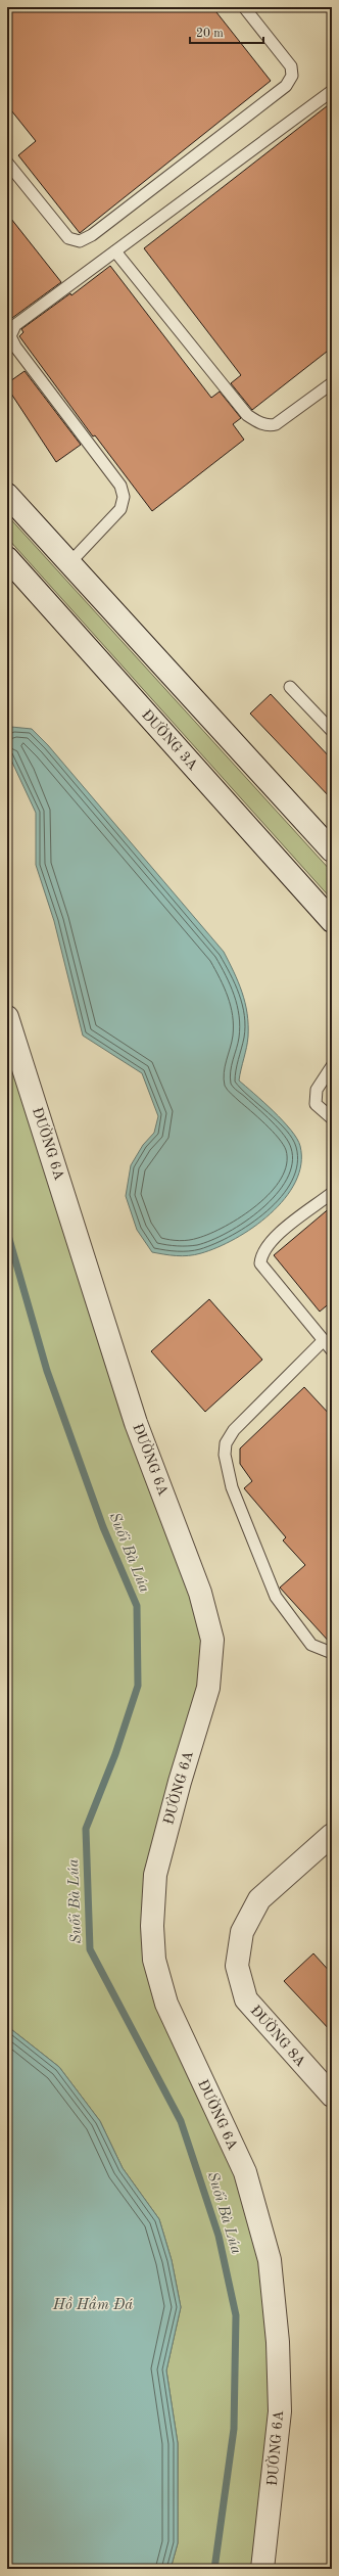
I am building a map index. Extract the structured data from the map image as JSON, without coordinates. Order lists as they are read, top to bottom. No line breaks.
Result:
{"streets":{"street":["ĐƯỜNG 3A","ĐƯỜNG 6A","ĐƯỜNG 8A"]},"water":["Suối Bà Lúa","Hồ Hầm Đá"],"scale_bar":"20 m"}
